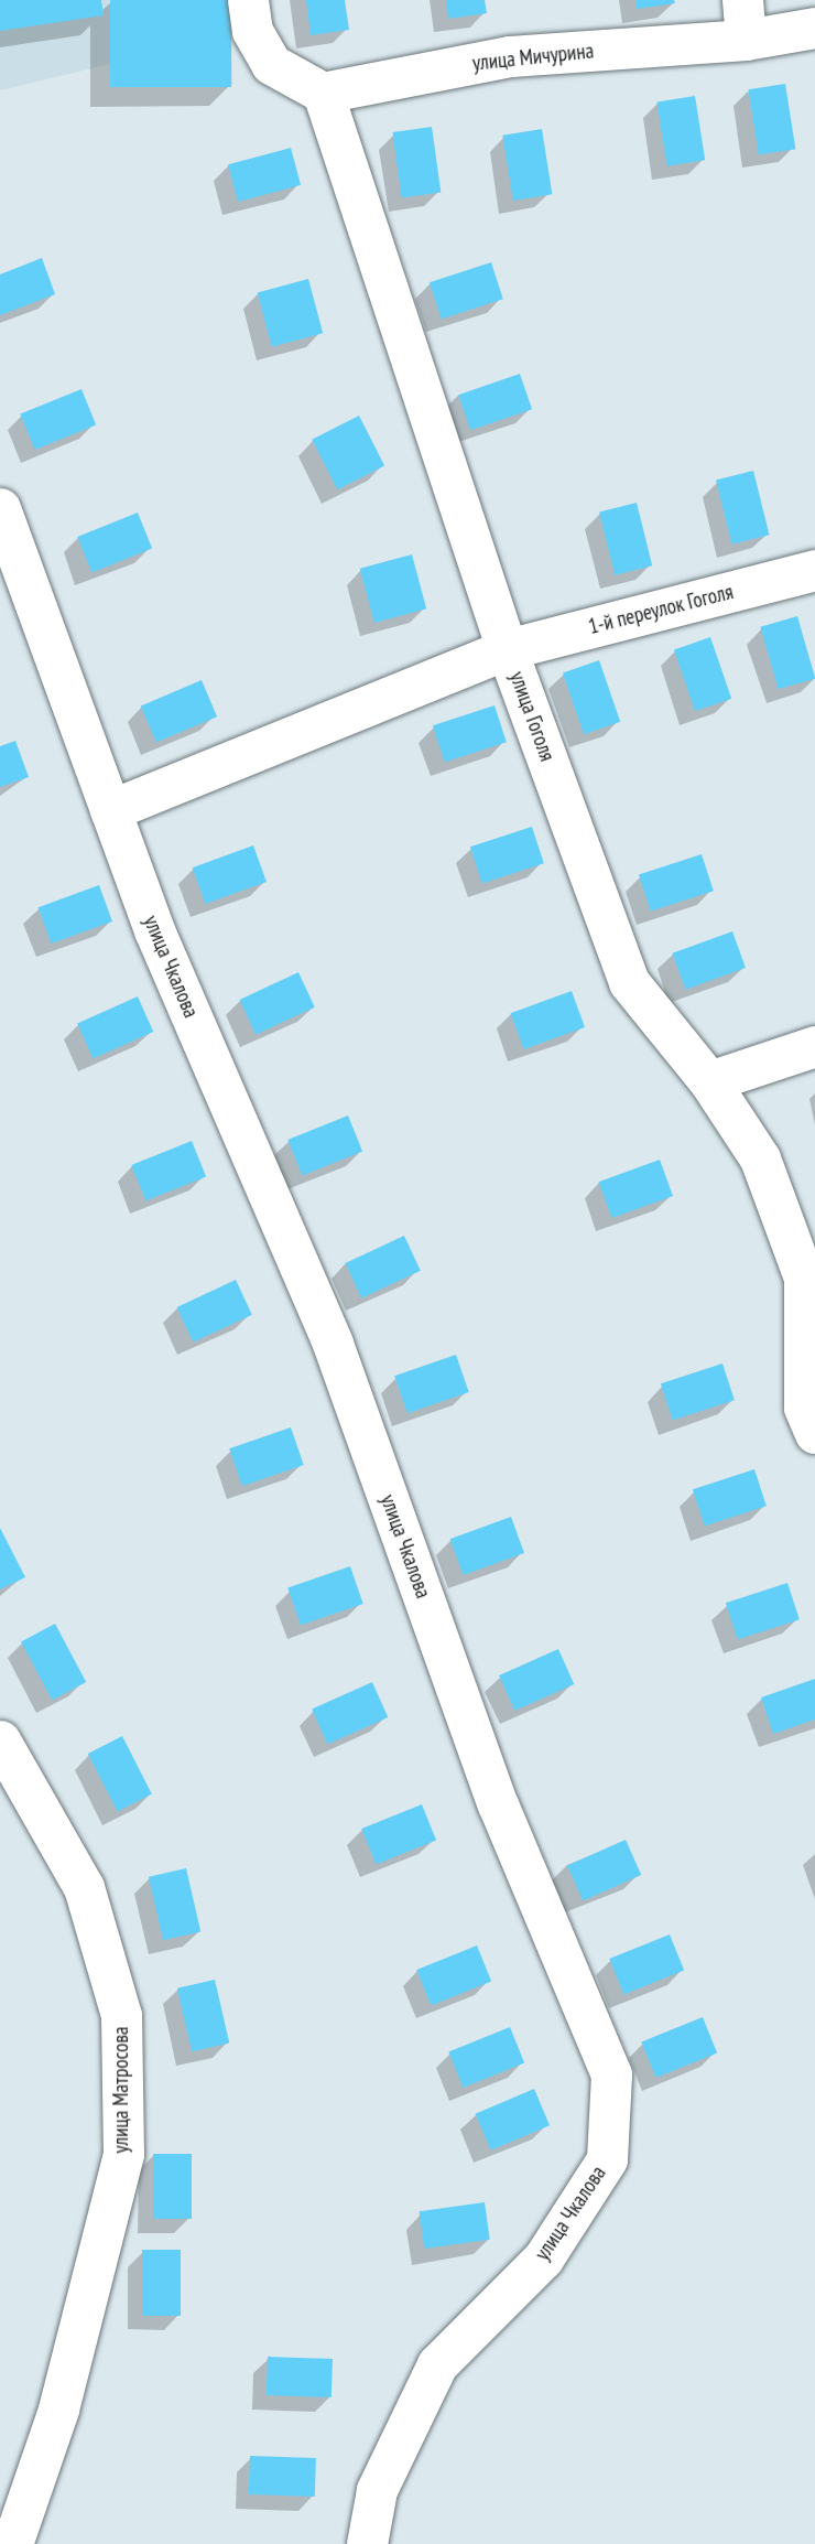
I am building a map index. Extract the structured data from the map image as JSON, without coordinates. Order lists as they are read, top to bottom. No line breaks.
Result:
{"streets":{"street":["улица Мичурина","1-й переулок Гоголя","улица Гоголя","улица Чкалова","улица Матросова"]},"crossings":[["улица Мичурина","улица Гоголя"],["1-й переулок Гоголя","улица Гоголя"],["1-й переулок Гоголя","улица Чкалова"]]}
